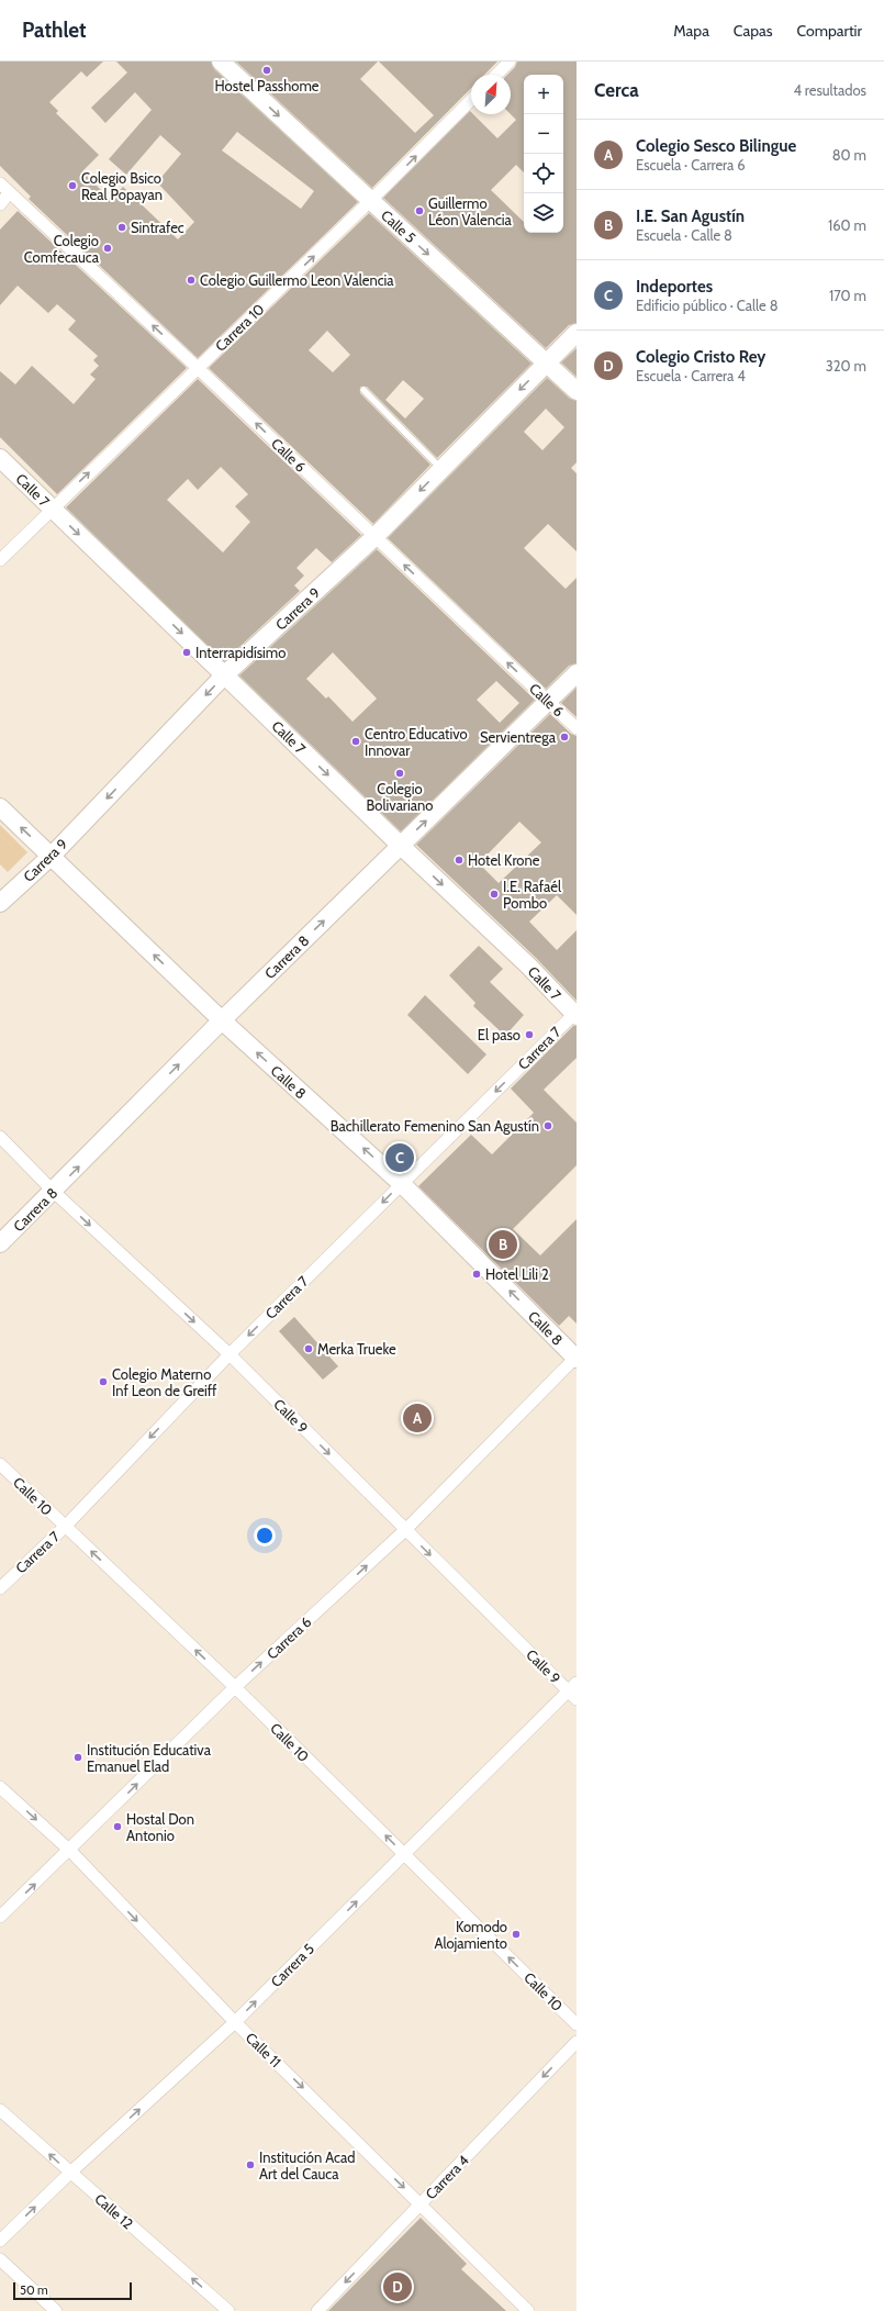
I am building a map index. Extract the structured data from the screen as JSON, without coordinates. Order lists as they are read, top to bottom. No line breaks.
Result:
{"streets":{"main road":["Calle 5","Calle 7","Carrera 9","Carrera 8","Calle 8"],"street":["Carrera 10","Calle 6","Carrera 7","Calle 9","Calle 10","Carrera 6","Carrera 5","Calle 11","Carrera 4","Calle 12"]},"crossings":[["Calle 5","Carrera 10"],["Calle 5","Carrera 9"],["Carrera 10","Calle 6"],["Carrera 10","Calle 7"],["Calle 6","Carrera 9"],["Calle 6","Carrera 8"],["Calle 7","Carrera 9"],["Calle 7","Carrera 8"],["Calle 7","Carrera 7"],["Carrera 9","Calle 8"],["Carrera 8","Calle 8"],["Carrera 8","Calle 9"],["Carrera 7","Calle 8"],["Carrera 7","Calle 9"],["Carrera 7","Calle 10"],["Calle 8","Carrera 6"],["Calle 9","Carrera 6"],["Calle 9","Carrera 5"],["Calle 10","Carrera 6"],["Calle 10","Carrera 5"],["Carrera 6","Calle 11"],["Carrera 5","Calle 11"],["Carrera 5","Calle 12"],["Calle 11","Carrera 4"]],"one_way":["Calle 5","Carrera 10","Calle 6","Calle 7","Carrera 9","Carrera 8","Carrera 7","Calle 8","Calle 9","Calle 10","Carrera 6","Carrera 5","Calle 11","Carrera 4","Calle 12"],"places":["Hostel Passhome","Colegio Bsico Real Popayan","Guillermo Léon Valencia","Sintrafec","Colegio Comfecauca","Colegio Guillermo Leon Valencia","Interrapidísimo","Servientrega","Centro Educativo Innovar","Colegio Bolivariano","Hotel Krone","I.E. Rafaél Pombo","El paso","Bachillerato Femenino San Agustín","Hotel Lili 2","Merka Trueke","Colegio Materno Inf Leon de Greiff","Institución Educativa Emanuel Elad","Hostal Don Antonio","Komodo Alojamiento","Institución Acad Art del Cauca"],"scale_bar":"50 m","north":"top right","page":{"header":"Pathlet","nav":["Mapa","Capas","Compartir"],"heading":["Cerca","4 resultados"],"map_buttons":["+","−"],"list":[{"mark":"A","name":"Colegio Sesco Bilingue","note":"Escuela · Carrera 6","value":"80 m"},{"mark":"B","name":"I.E. San Agustín","note":"Escuela · Calle 8","value":"160 m"},{"mark":"C","name":"Indeportes","note":"Edificio público · Calle 8","value":"170 m"},{"mark":"D","name":"Colegio Cristo Rey","note":"Escuela · Carrera 4","value":"320 m"}],"pins":["C","B","A","D"],"scale":"50 m"}}
